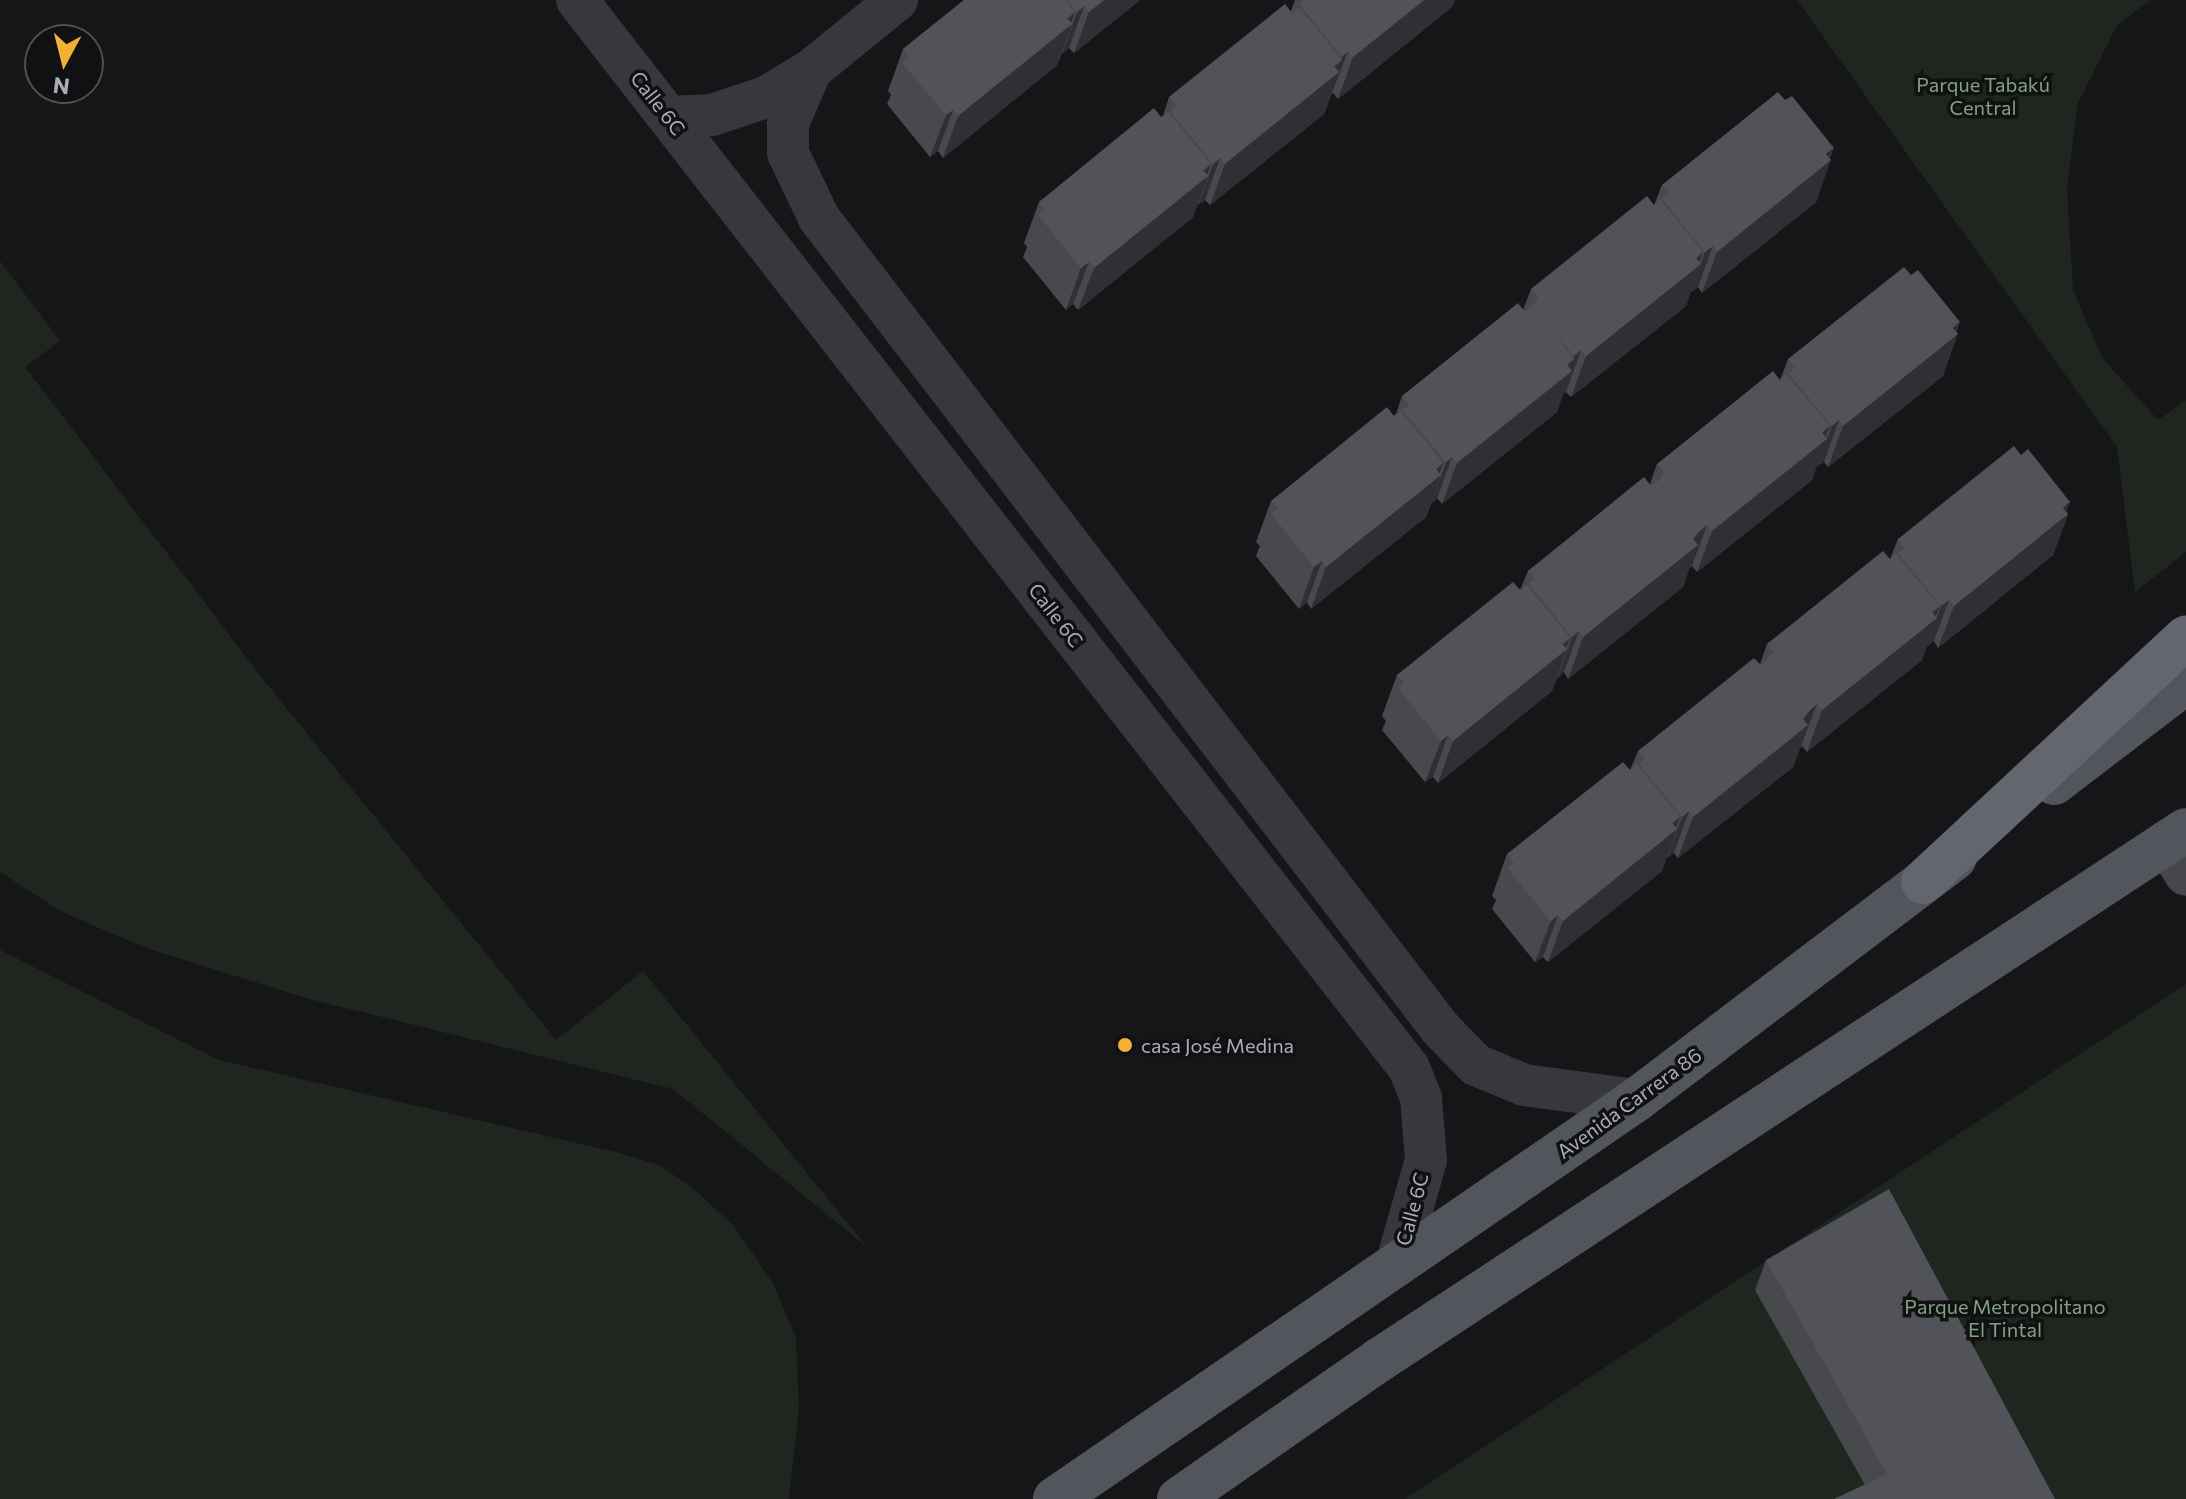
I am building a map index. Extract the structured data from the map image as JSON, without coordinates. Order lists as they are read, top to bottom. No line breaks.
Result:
{"streets":{"main road":["Avenida Carrera 86"],"street":["Calle 6C"]},"crossings":[["Calle 6C","Avenida Carrera 86"]],"parks":["Parque Tabakú Central","Parque Metropolitano El Tintal"],"places":["casa José Medina"],"north":"bottom"}
